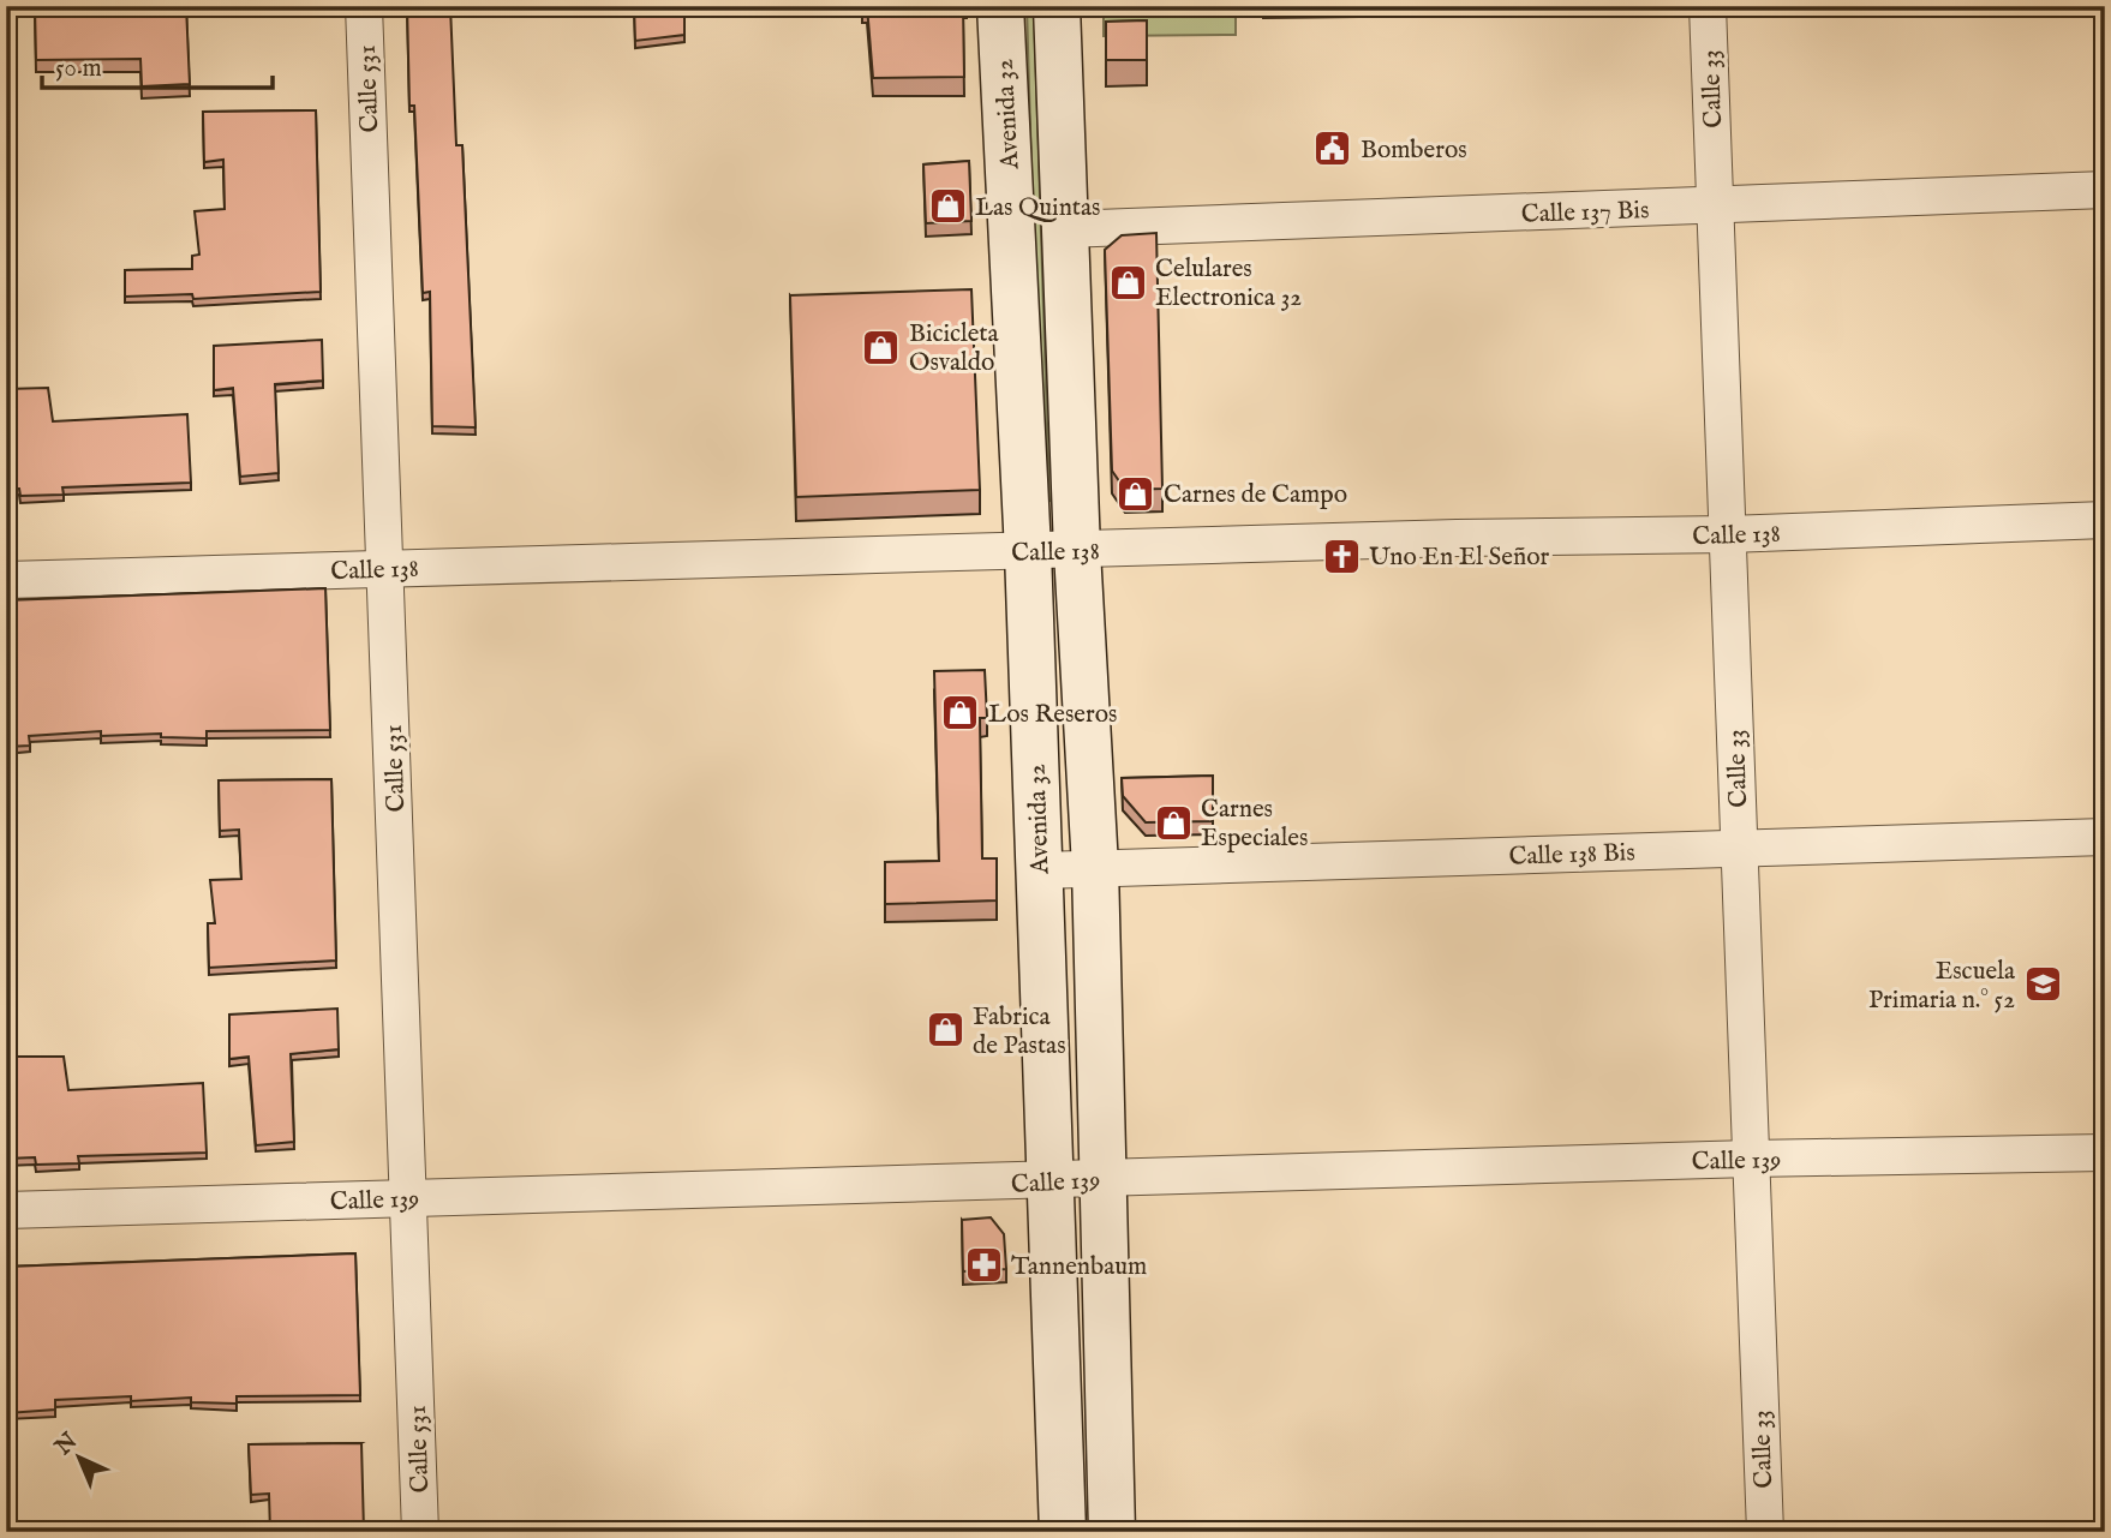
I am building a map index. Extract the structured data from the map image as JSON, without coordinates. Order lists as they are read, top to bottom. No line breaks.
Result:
{"streets":{"main road":["Avenida 32"],"street":["Calle 531","Calle 33","Calle 137 Bis","Calle 138","Calle 138 Bis","Calle 139"]},"crossings":[["Calle 531","Calle 138"],["Calle 531","Calle 139"],["Calle 33","Calle 137 Bis"],["Calle 33","Calle 138"],["Calle 33","Calle 138 Bis"],["Calle 33","Calle 139"],["Avenida 32","Calle 138"],["Avenida 32","Calle 138 Bis"],["Avenida 32","Calle 139"]],"places":{"public building":["Bomberos"],"shop":["Las Quintas","Celulares Electronica 32","Bicicleta Osvaldo","Carnes de Campo","Los Reseros","Carnes Especiales","Fabrica de Pastas"],"church":["Uno En El Señor"],"school or university":["Escuela Primaria n.° 52"],"pharmacy":["Tannenbaum"]},"scale_bar":"50 m","north":"top left"}
